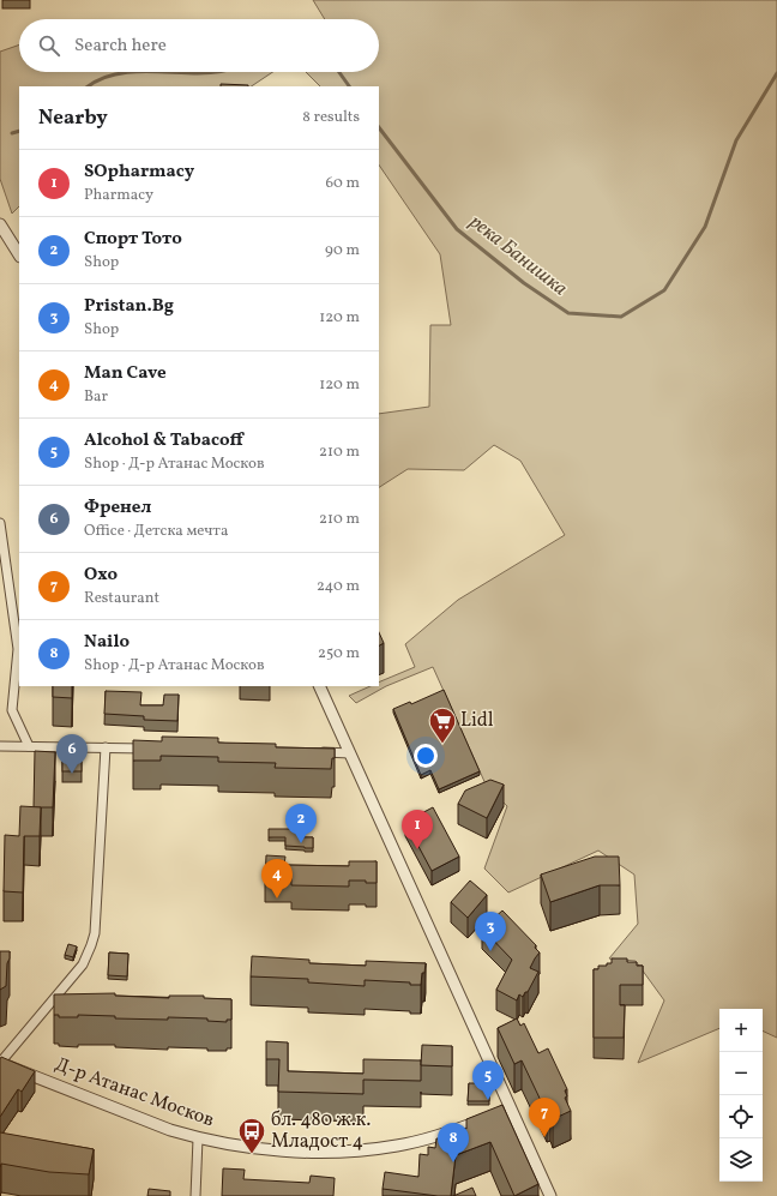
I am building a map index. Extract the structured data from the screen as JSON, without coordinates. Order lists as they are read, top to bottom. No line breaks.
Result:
{"streets":{"street":["Д-р Атанас Москов"]},"water":["река Банишка"],"places":{"supermarket":["Lidl"],"bus stop":["бл. 480 ж.к. Младост 4"]},"page":{"search":"Search here","heading":["Nearby","8 results"],"list":[{"mark":"1","name":"SOpharmacy","note":"Pharmacy","value":"60 m"},{"mark":"2","name":"Спорт Тото","note":"Shop","value":"90 m"},{"mark":"3","name":"Pristan.Bg","note":"Shop","value":"120 m"},{"mark":"4","name":"Man Cave","note":"Bar","value":"120 m"},{"mark":"5","name":"Alcohol & Tabacoff","note":"Shop · Д-р Атанас Москов","value":"210 m"},{"mark":"6","name":"Френел","note":"Office · Детска мечта","value":"210 m"},{"mark":"7","name":"Охо","note":"Restaurant","value":"240 m"},{"mark":"8","name":"Nailo","note":"Shop · Д-р Атанас Москов","value":"250 m"}],"pins":["6","2","1","4","3","5","7","8"],"map_buttons":["+","−"]}}
